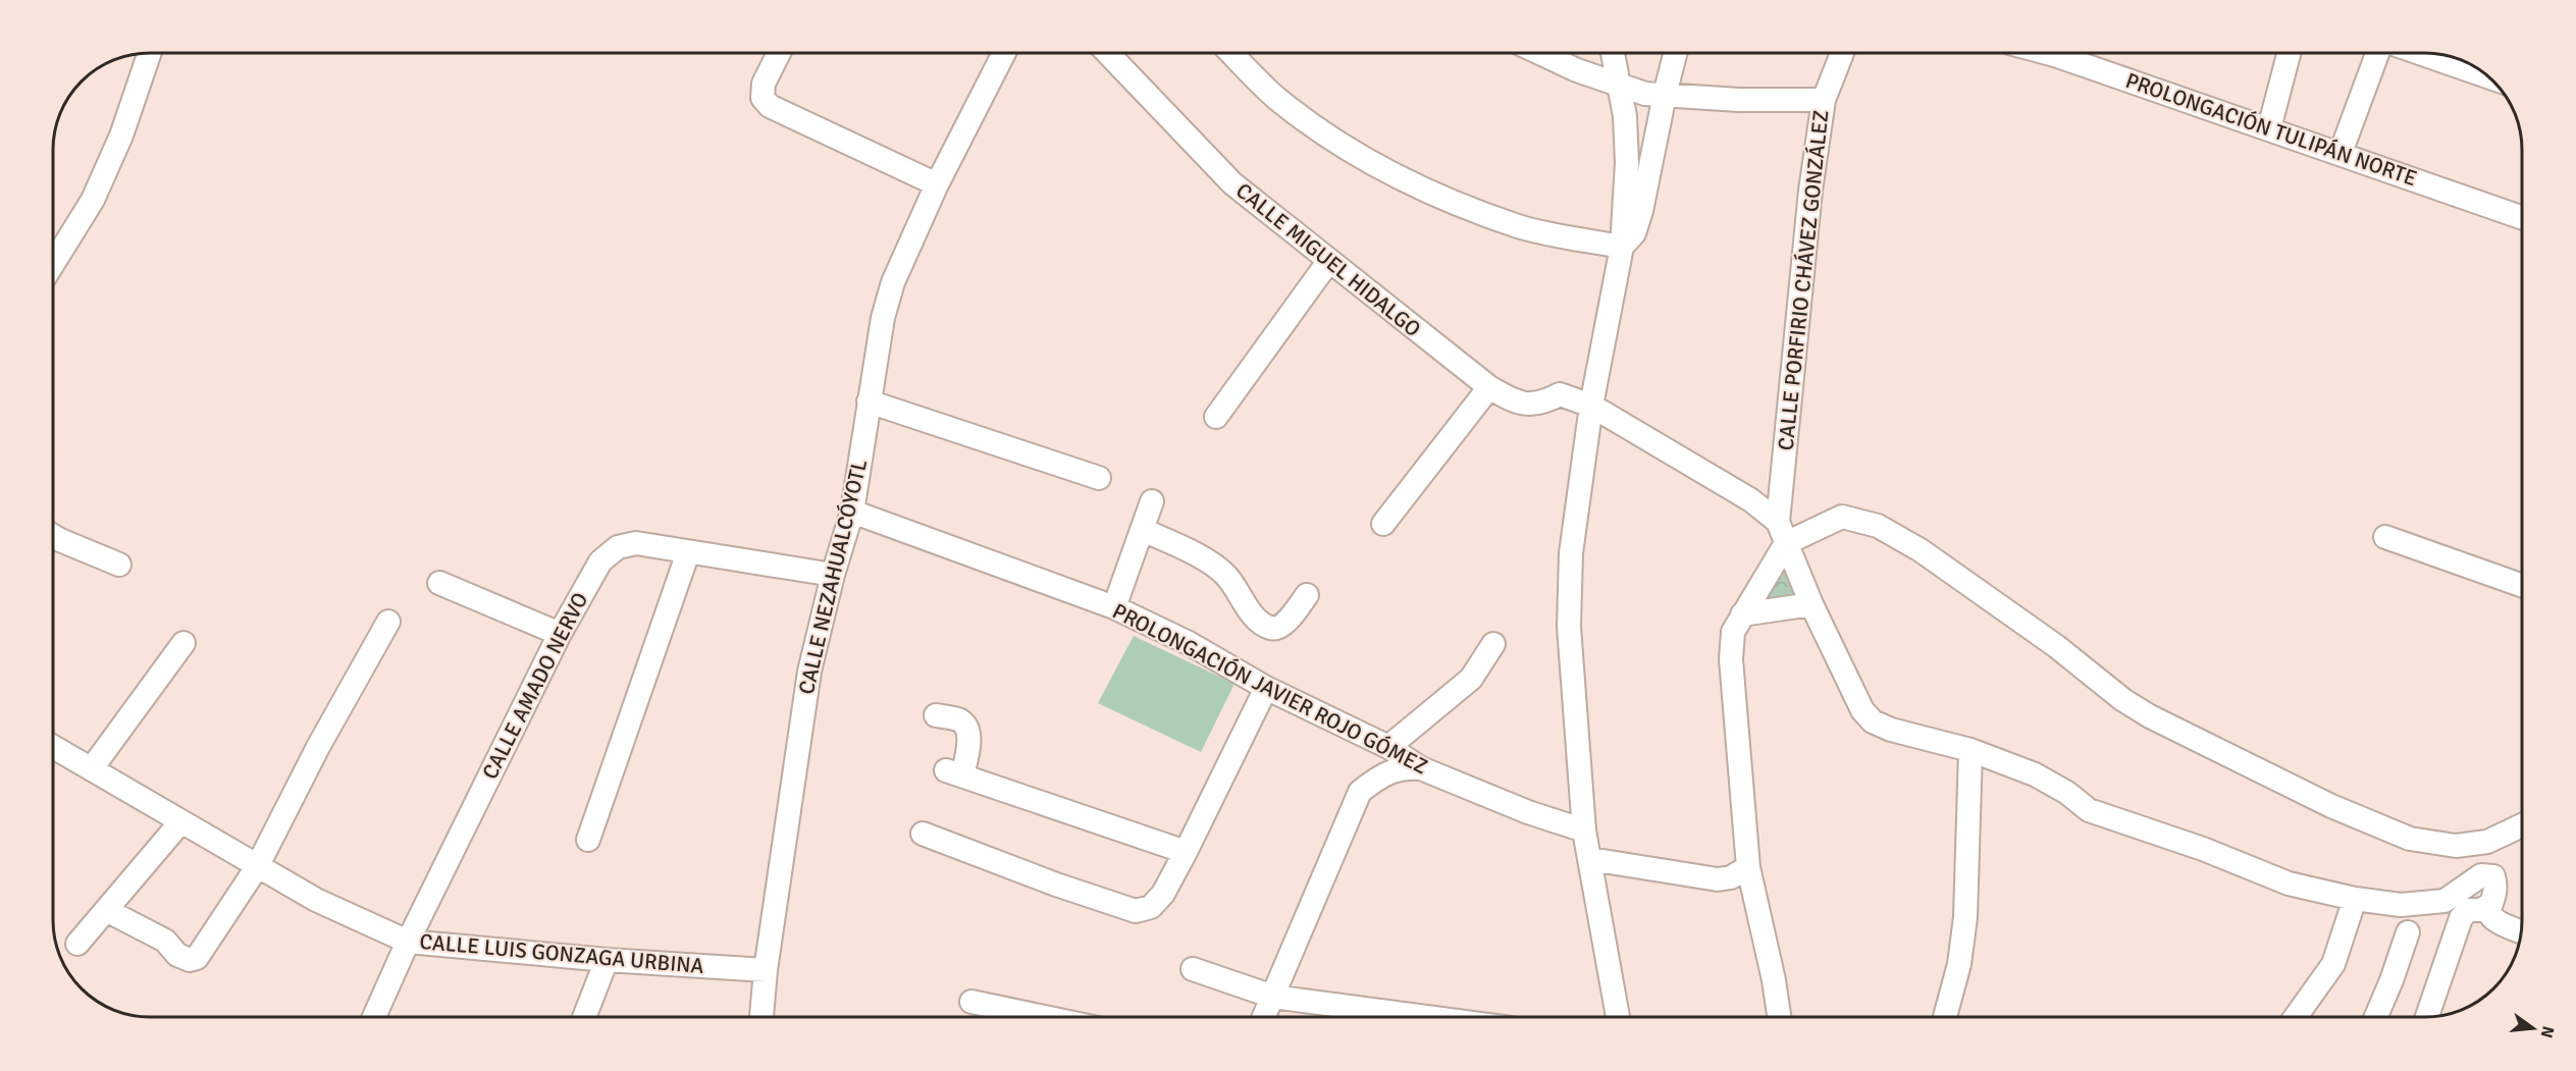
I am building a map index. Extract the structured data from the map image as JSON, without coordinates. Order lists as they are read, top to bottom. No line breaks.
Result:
{"streets":{"street":["PROLONGACIÓN TULIPÁN NORTE","CALLE MIGUEL HIDALGO","CALLE PORFIRIO CHÁVEZ GONZÁLEZ","CALLE NEZAHUALCÓYOTL","CALLE AMADO NERVO","PROLONGACIÓN JAVIER ROJO GÓMEZ","CALLE LUIS GONZAGA URBINA"]},"crossings":[["CALLE MIGUEL HIDALGO","CALLE PORFIRIO CHÁVEZ GONZÁLEZ"],["CALLE NEZAHUALCÓYOTL","CALLE AMADO NERVO"],["CALLE NEZAHUALCÓYOTL","PROLONGACIÓN JAVIER ROJO GÓMEZ"],["CALLE NEZAHUALCÓYOTL","CALLE LUIS GONZAGA URBINA"],["CALLE AMADO NERVO","CALLE LUIS GONZAGA URBINA"]],"north":"right"}
